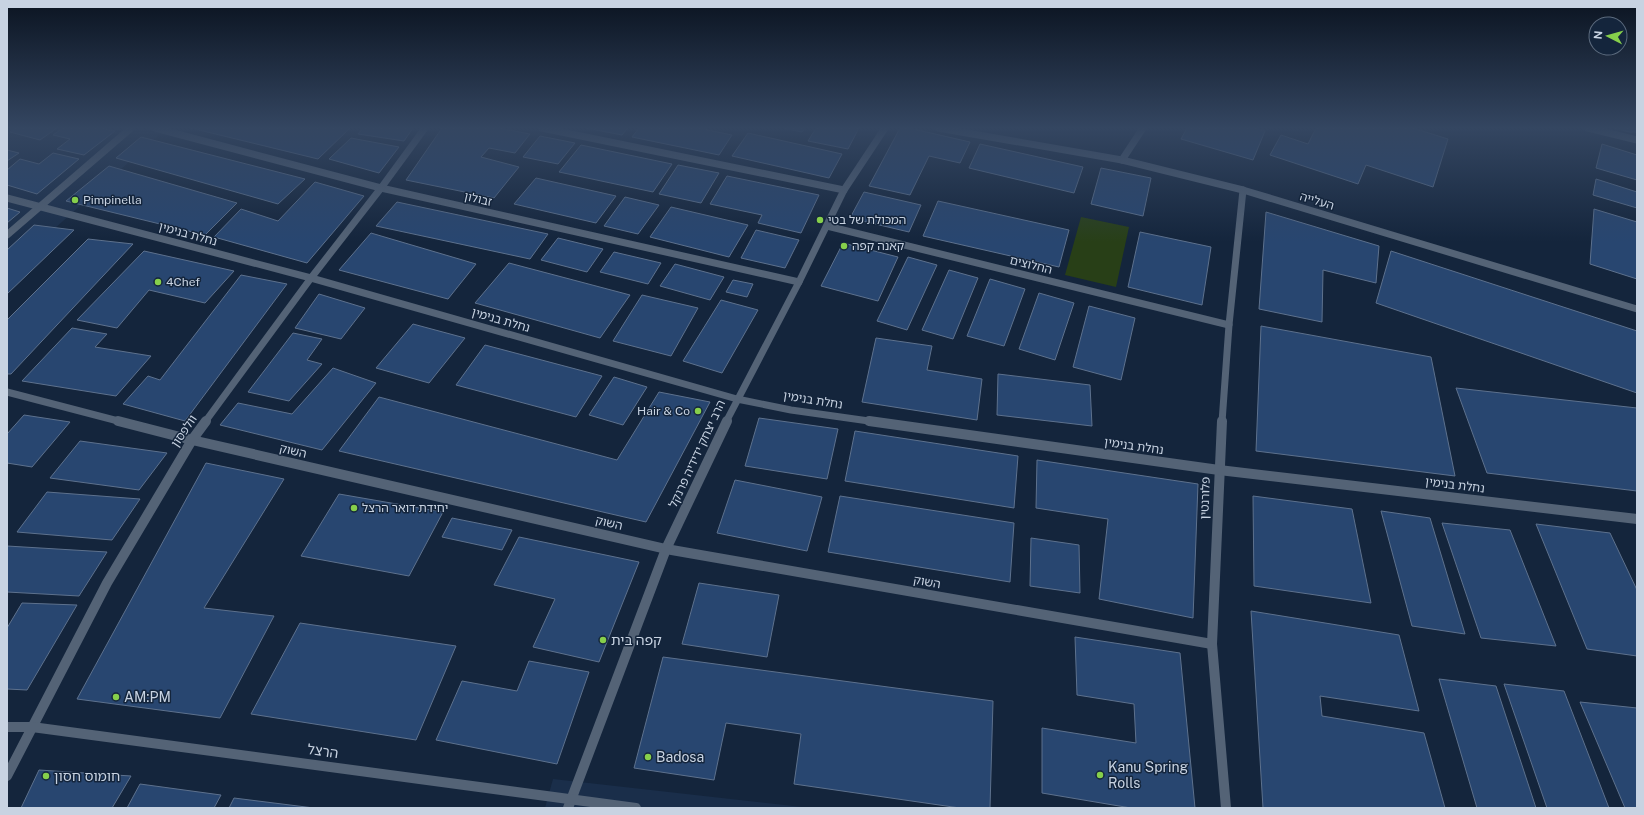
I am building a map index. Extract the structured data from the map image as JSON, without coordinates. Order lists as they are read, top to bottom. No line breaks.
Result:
{"streets":{"street":["זבולון","העלייה","נחלת בנימין","החלוצים","וולפסון","השוק","הרב יצחק ידידיה פרנקל","פלורנטין","הרצל"]},"crossings":[["זבולון","וולפסון"],["זבולון","הרב יצחק ידידיה פרנקל"],["העלייה","פלורנטין"],["נחלת בנימין","וולפסון"],["נחלת בנימין","הרב יצחק ידידיה פרנקל"],["נחלת בנימין","פלורנטין"],["החלוצים","הרב יצחק ידידיה פרנקל"],["החלוצים","פלורנטין"],["וולפסון","השוק"],["וולפסון","הרצל"],["השוק","הרב יצחק ידידיה פרנקל"],["השוק","פלורנטין"],["הרב יצחק ידידיה פרנקל","הרצל"]],"places":["Pimpinella","המכולת של בטי","קאנה קפה","4Chef","Hair & Co","יחידת דואר הרצל","קפה בית","AM:PM","Badosa","Kanu Spring Rolls","חומוס חסון"],"north":"left"}
